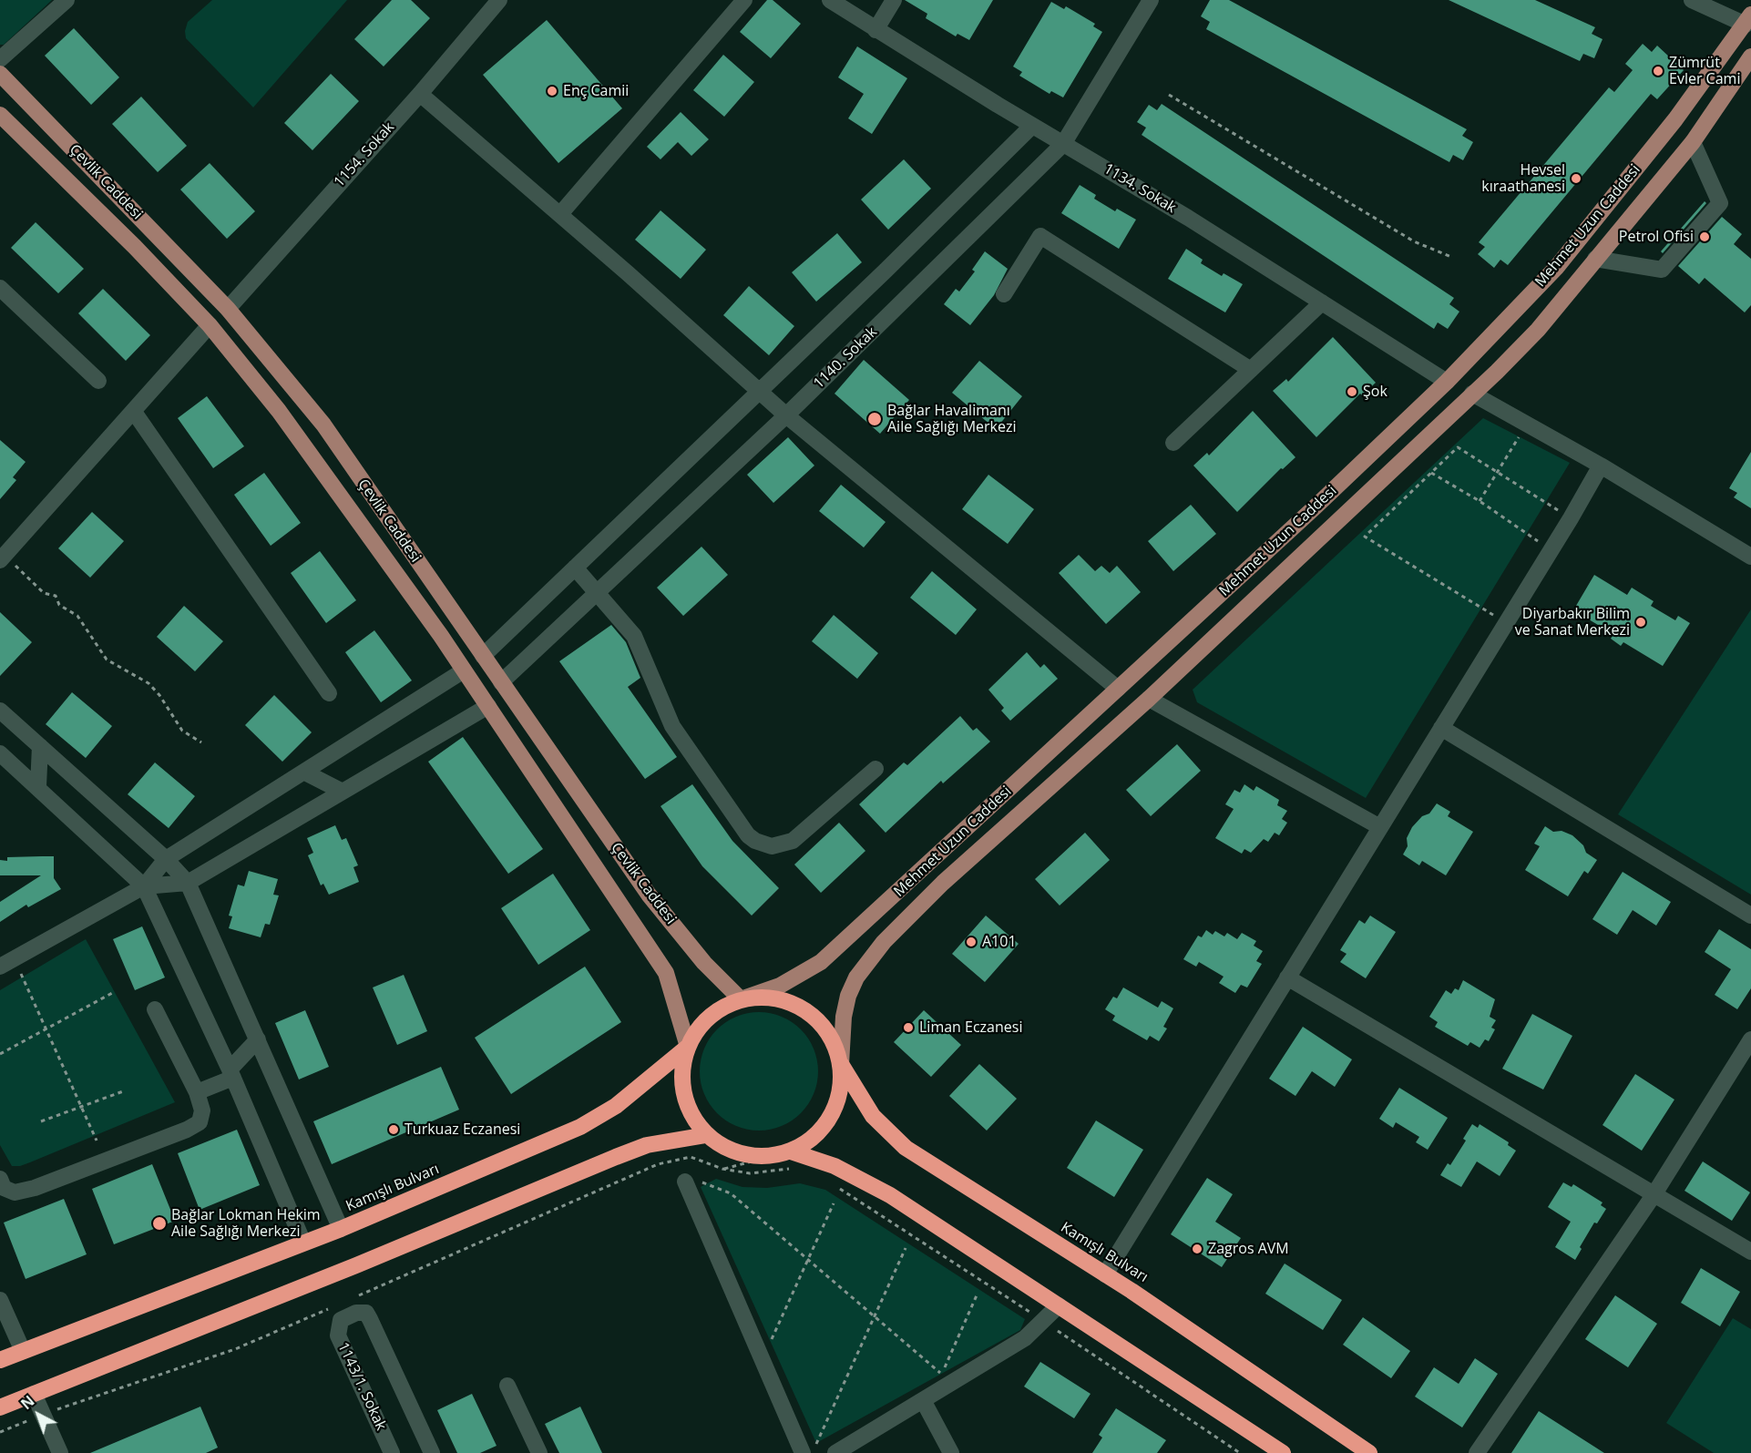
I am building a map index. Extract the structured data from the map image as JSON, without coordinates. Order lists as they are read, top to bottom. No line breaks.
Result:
{"streets":{"highway":["Kamışlı Bulvarı"],"main road":["Çevlik Caddesi","Mehmet Uzun Caddesi"],"street":["1154. Sokak","1134. Sokak","1140. Sokak","1143/1. Sokak"]},"crossings":[["1154. Sokak","Çevlik Caddesi"],["Çevlik Caddesi","Mehmet Uzun Caddesi"],["Çevlik Caddesi","1140. Sokak"],["Çevlik Caddesi","Kamışlı Bulvarı"],["1134. Sokak","Mehmet Uzun Caddesi"],["1134. Sokak","1140. Sokak"],["Mehmet Uzun Caddesi","Kamışlı Bulvarı"]],"places":["Zümrüt Evler Cami","Enç Camii","Hevsel kıraathanesi","Petrol Ofisi","Şok","Bağlar Havalimanı Aile Sağlığı Merkezi","Diyarbakır Bilim ve Sanat Merkezi","A101","Liman Eczanesi","Turkuaz Eczanesi","Bağlar Lokman Hekim Aile Sağlığı Merkezi","Zagros AVM"],"north":"top left"}
